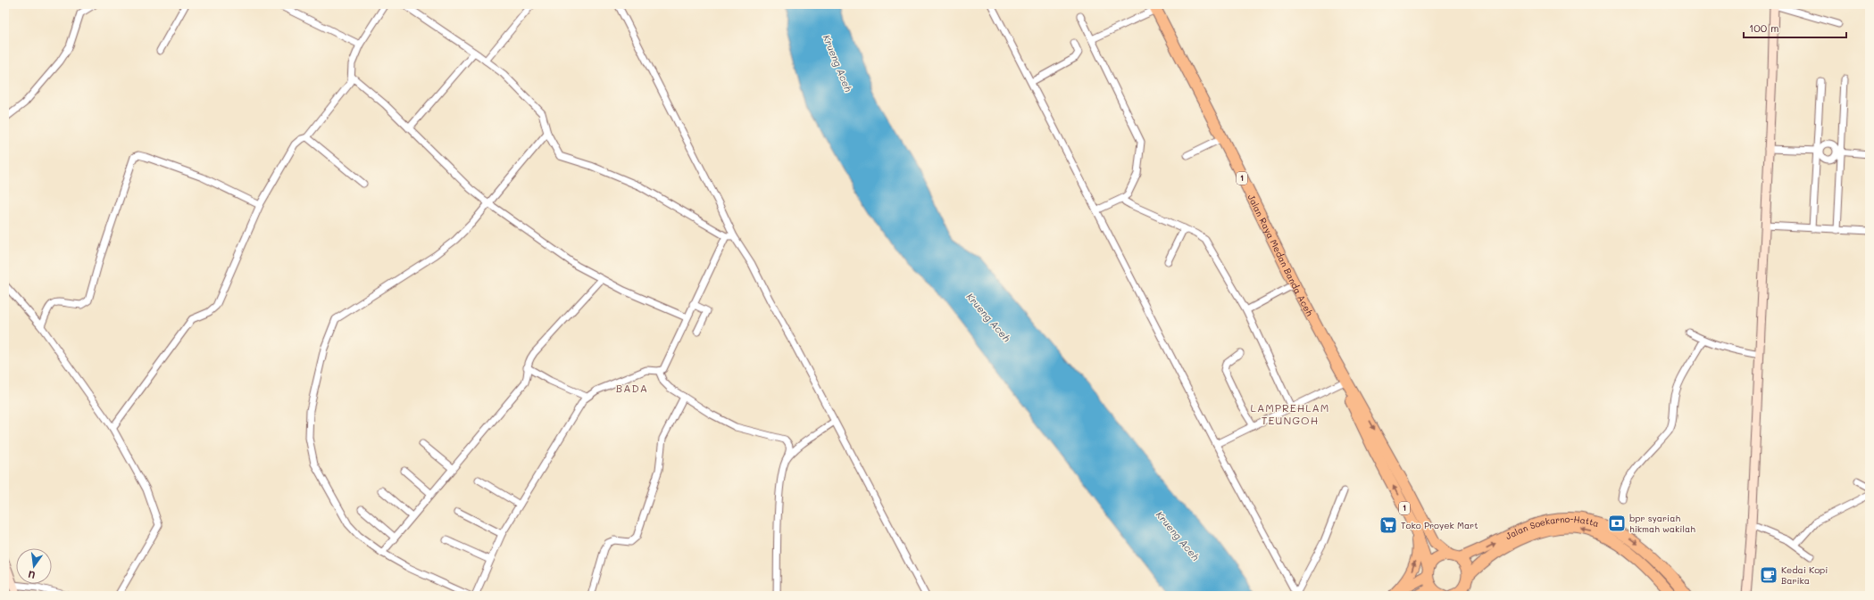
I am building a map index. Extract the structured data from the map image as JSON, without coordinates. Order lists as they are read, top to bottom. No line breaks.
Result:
{"streets":{"highway":["1","Jalan Raya Medan Banda Aceh","Jalan Soekarno-Hatta"]},"crossings":[["1","Jalan Raya Medan Banda Aceh"],["1","Jalan Soekarno-Hatta"],["Jalan Raya Medan Banda Aceh","Jalan Soekarno-Hatta"]],"districts":["BADA","LAMPREHLAM TEUNGOH"],"water":["Krueng Aceh"],"places":{"bank":["bpr syariah hikmah wakilah"],"supermarket":["Toko Proyek Mart"],"cafe":["Kedai Kopi Barika"]},"scale_bar":"100 m","north":"bottom"}
